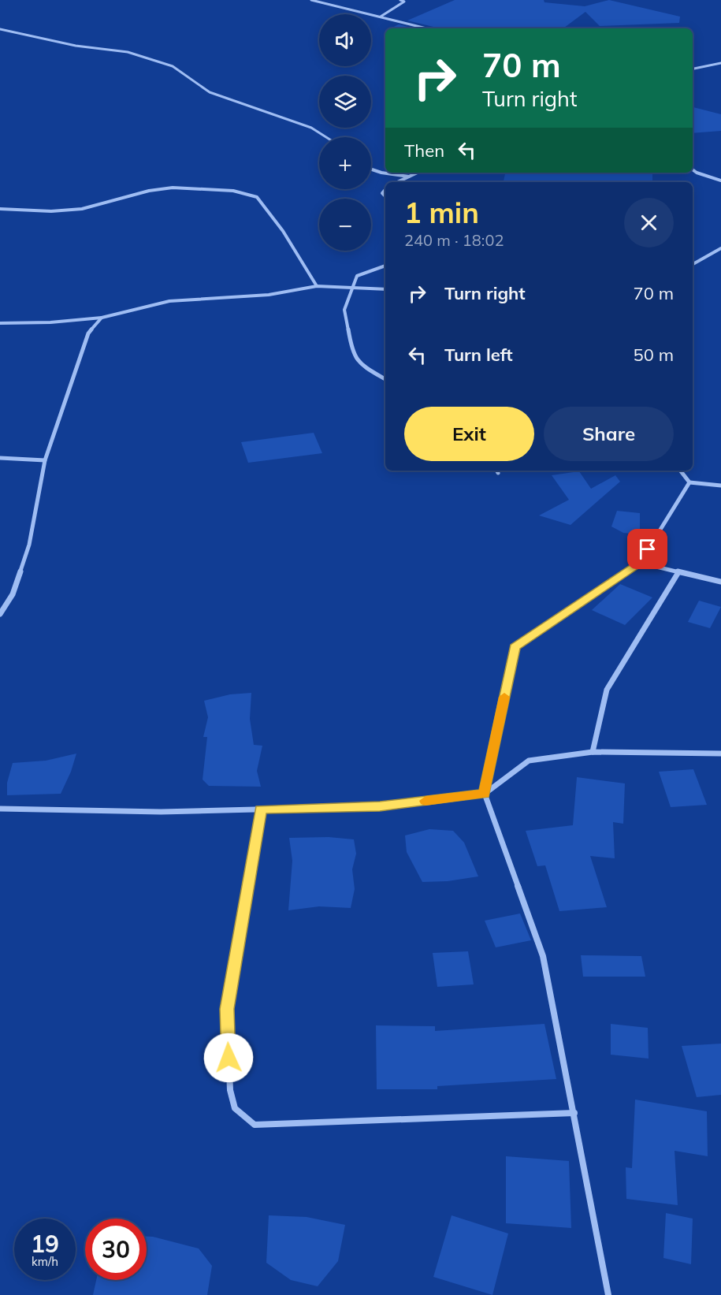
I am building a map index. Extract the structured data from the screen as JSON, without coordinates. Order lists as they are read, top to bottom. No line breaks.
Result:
{"page":{"map_buttons":["+","−"],"turn":["70 m","Turn right"],"then":"Then","heading":["1 min","240 m · 18:02"],"list":[{"name":"Turn right","value":"70 m"},{"name":"Turn left","value":"50 m"}],"buttons":["Exit","Share"],"speed":"19 km/h","limit":"30"}}
